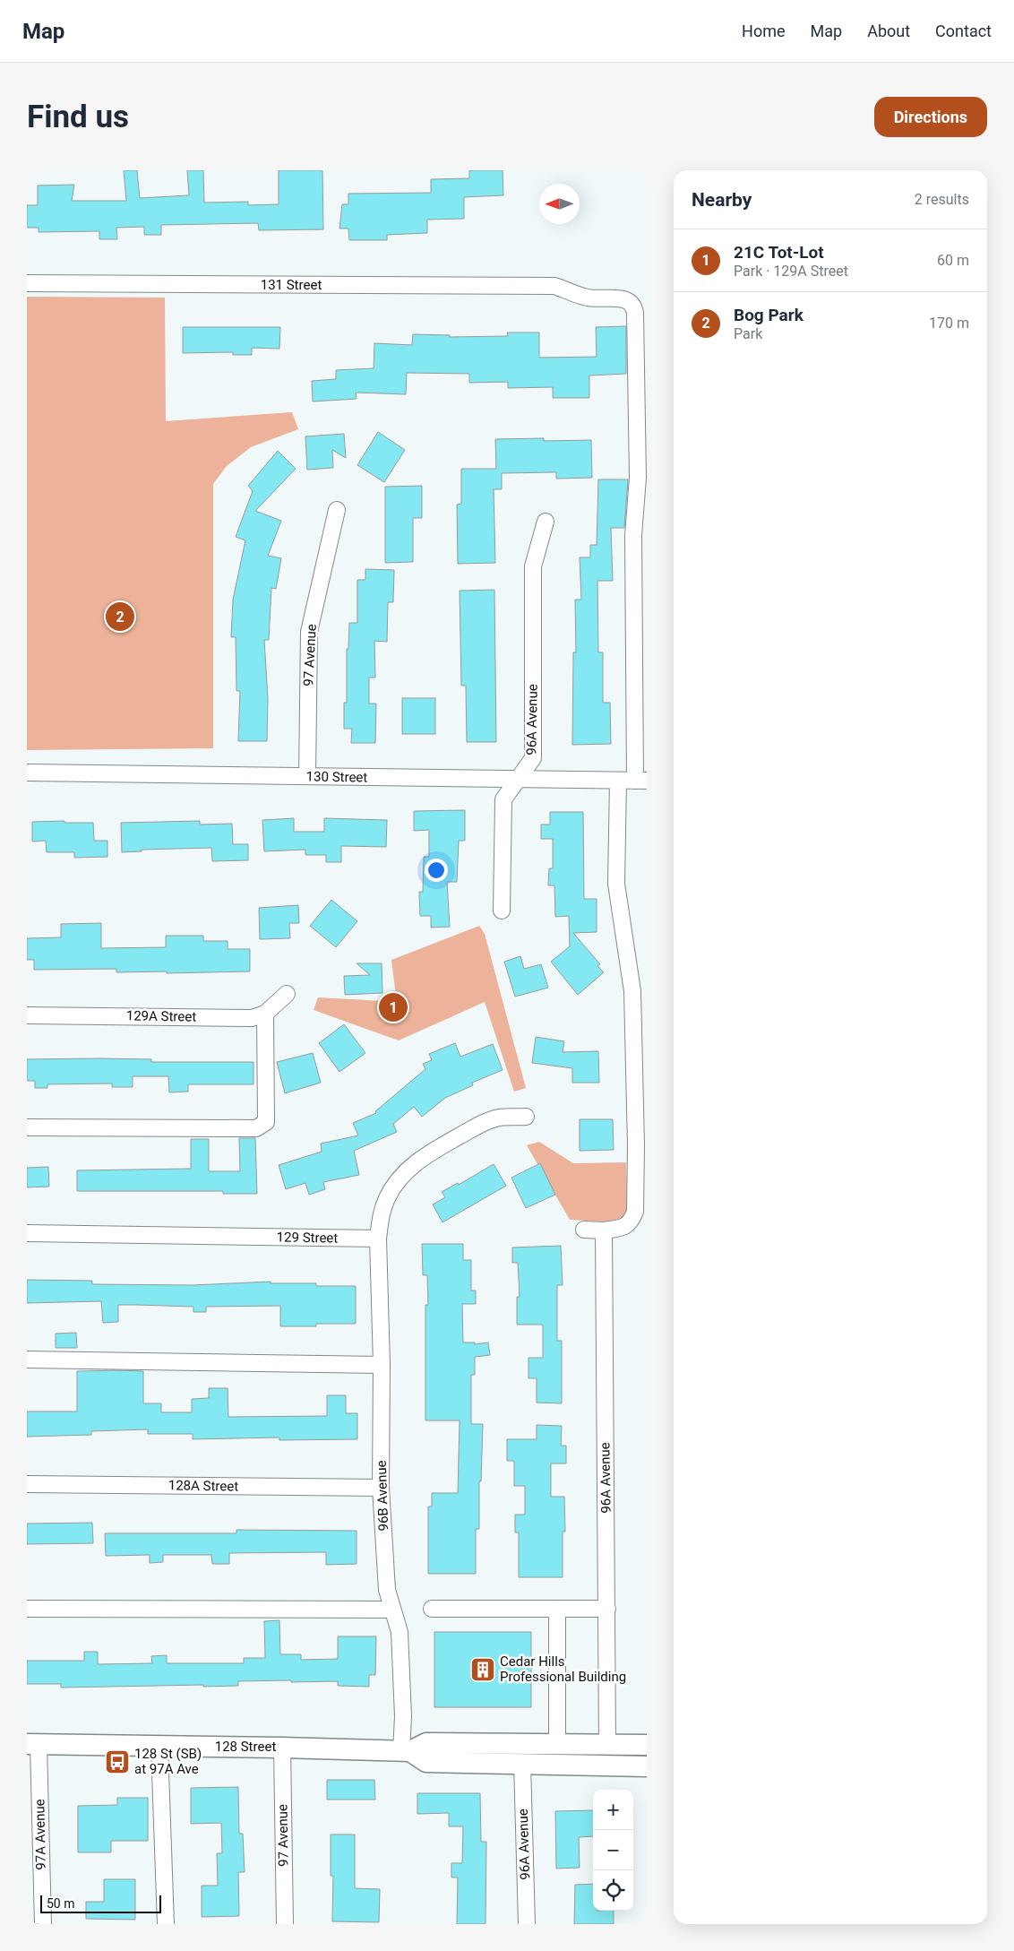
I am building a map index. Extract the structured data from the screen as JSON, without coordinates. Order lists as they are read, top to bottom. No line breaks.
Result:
{"streets":{"main road":["128 Street"],"street":["131 Street","97 Avenue","96A Avenue","130 Street","129A Street","129 Street","128A Street","96B Avenue","97A Avenue"]},"crossings":[["131 Street","130 Street"],["97 Avenue","130 Street"],["97 Avenue","128 Street"],["96A Avenue","130 Street"],["96A Avenue","128 Street"],["129 Street","96B Avenue"],["128A Street","96B Avenue"],["96B Avenue","128 Street"],["128 Street","97A Avenue"]],"places":{"building":["Cedar Hills Professional Building"],"bus stop":["128 St (SB) at 97A Ave"]},"scale_bar":"50 m","north":"left","page":{"header":"Map","nav":["Home","Map","About","Contact"],"buttons":"Directions","title":"Find us","heading":["Nearby","2 results"],"list":[{"mark":"1","name":"21C Tot-Lot","note":"Park · 129A Street","value":"60 m"},{"mark":"2","name":"Bog Park","note":"Park","value":"170 m"}],"pins":["2","1"],"map_buttons":["+","−"],"scale":"50 m"}}
